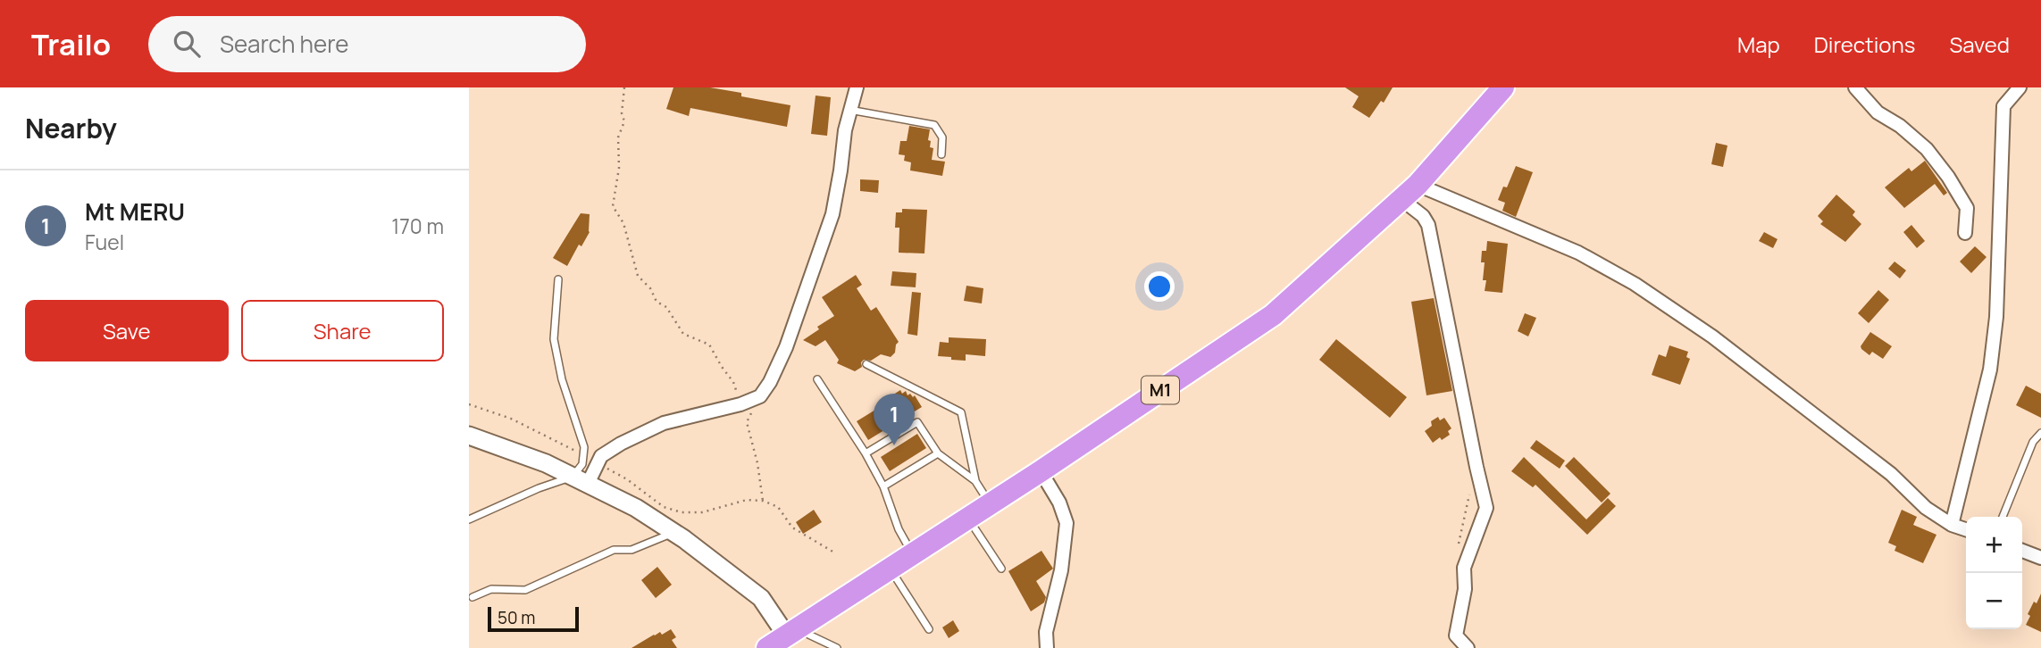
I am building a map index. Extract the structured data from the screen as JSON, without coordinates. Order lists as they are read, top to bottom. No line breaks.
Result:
{"streets":{"highway":["M1"]},"scale_bar":"50 m","page":{"header":"Trailo","search":"Search here","nav":["Map","Directions","Saved"],"heading":"Nearby","list":[{"mark":"1","name":"Mt MERU","note":"Fuel","value":"170 m"}],"buttons":["Save","Share"],"pins":"1","map_buttons":["+","−"],"scale":"50 m"}}
